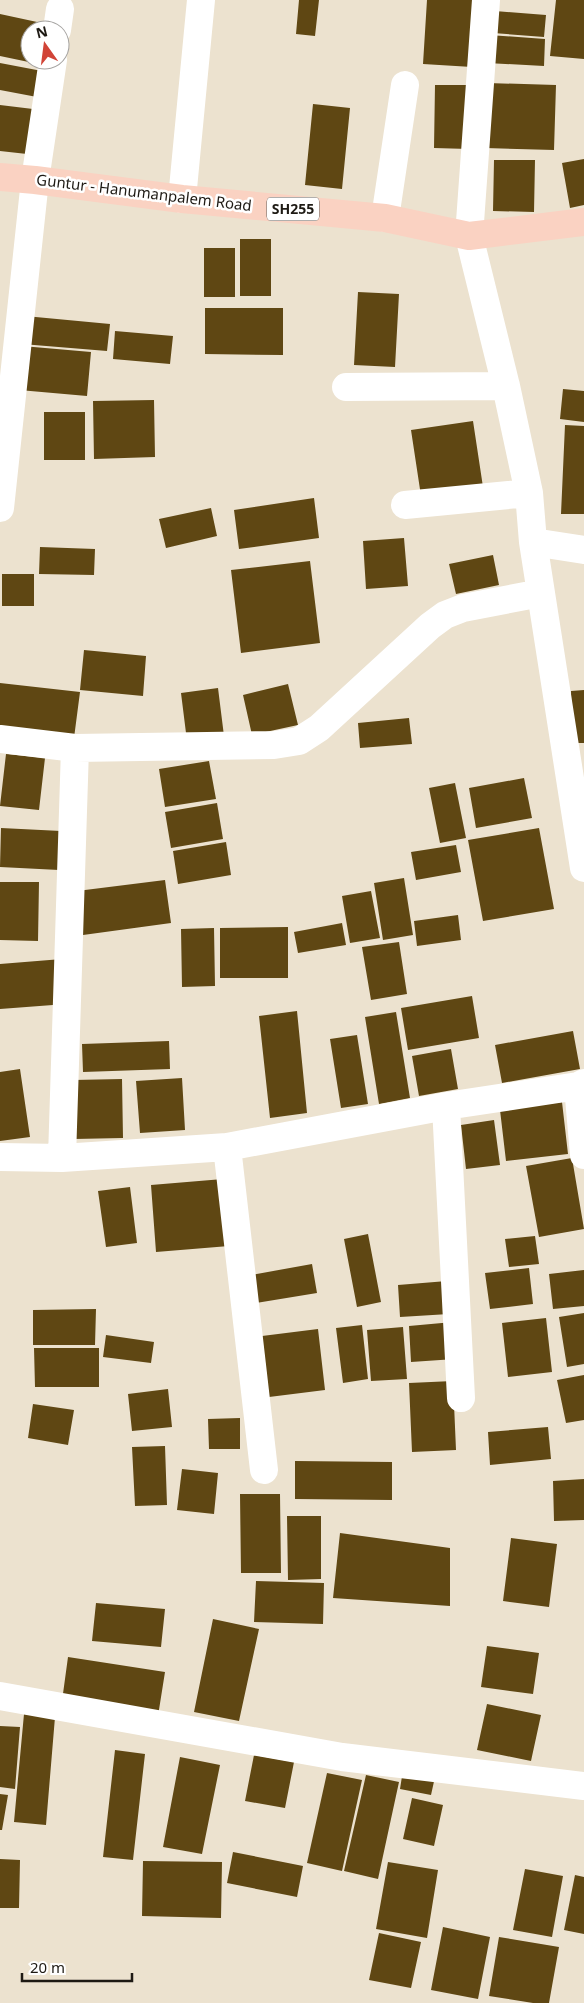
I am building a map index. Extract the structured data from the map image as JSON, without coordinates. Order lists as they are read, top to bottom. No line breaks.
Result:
{"streets":{"main road":["Guntur - Hanumanpalem Road","SH255"]},"scale_bar":"20 m","north":"top"}
